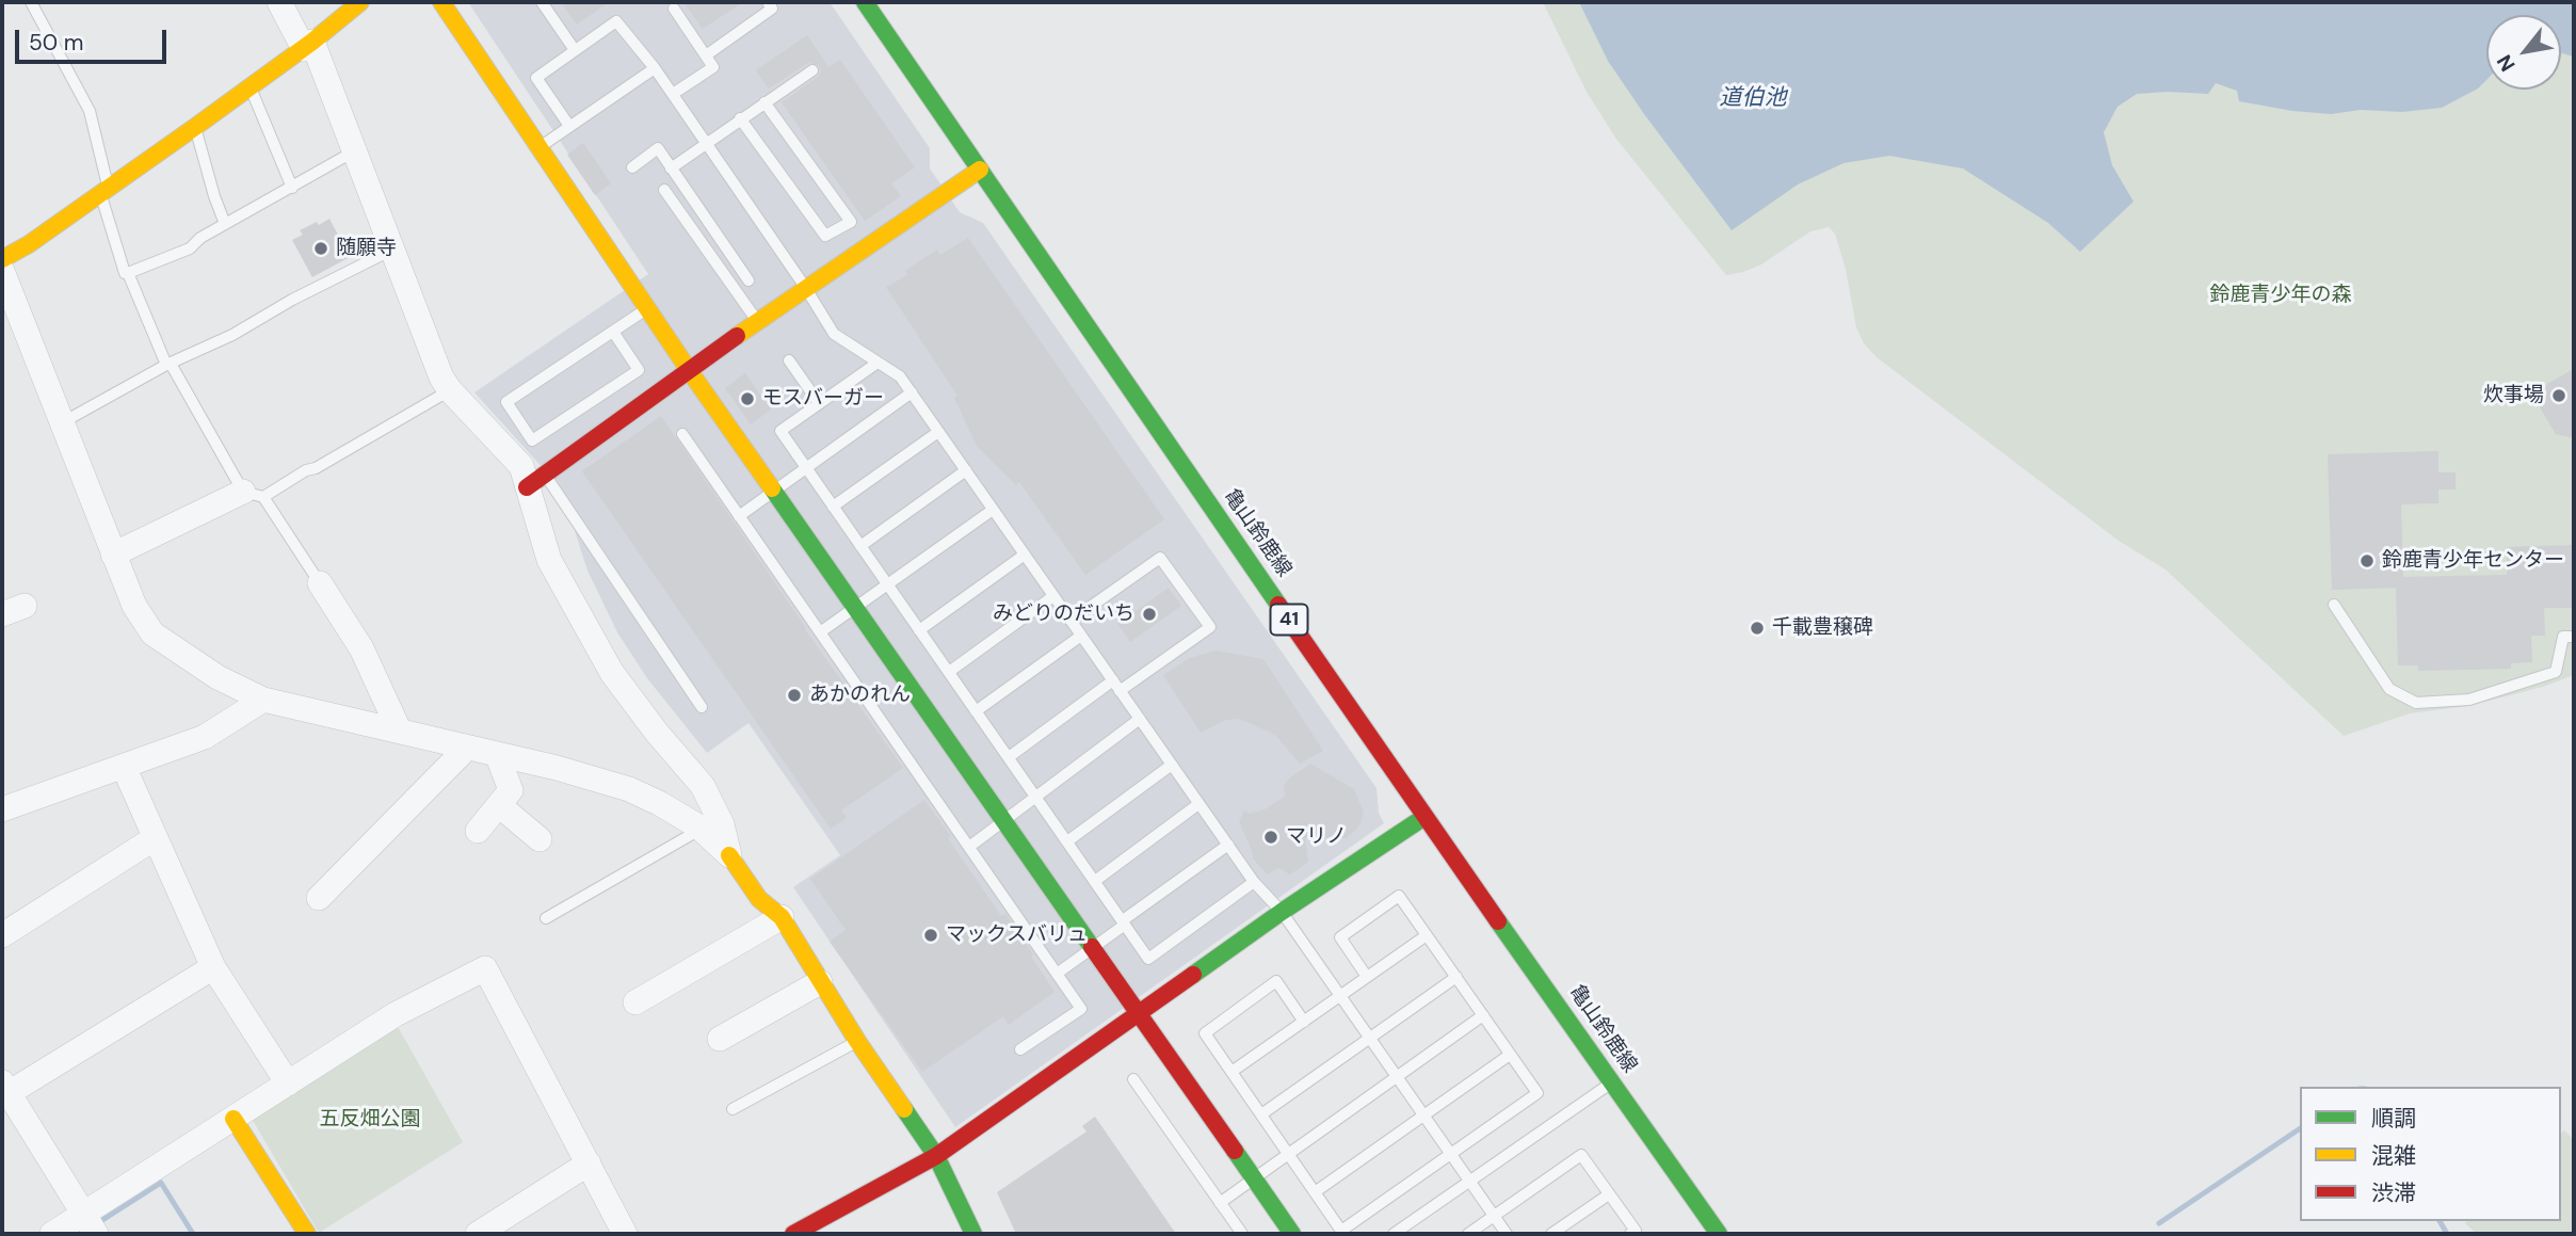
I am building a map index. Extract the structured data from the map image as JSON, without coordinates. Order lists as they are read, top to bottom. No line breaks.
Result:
{"streets":{"street":["亀山鈴鹿線","41"]},"water":["道伯池"],"parks":["鈴鹿青少年の森","五反畑公園"],"places":["随願寺","炊事場","モスバーガー","鈴鹿青少年センター","みどりのだいち","千載豊穣碑","あかのれん","マリノ","マックスバリュ"],"legend":["順調","混雑","渋滞"],"scale_bar":"50 m","north":"bottom left"}
